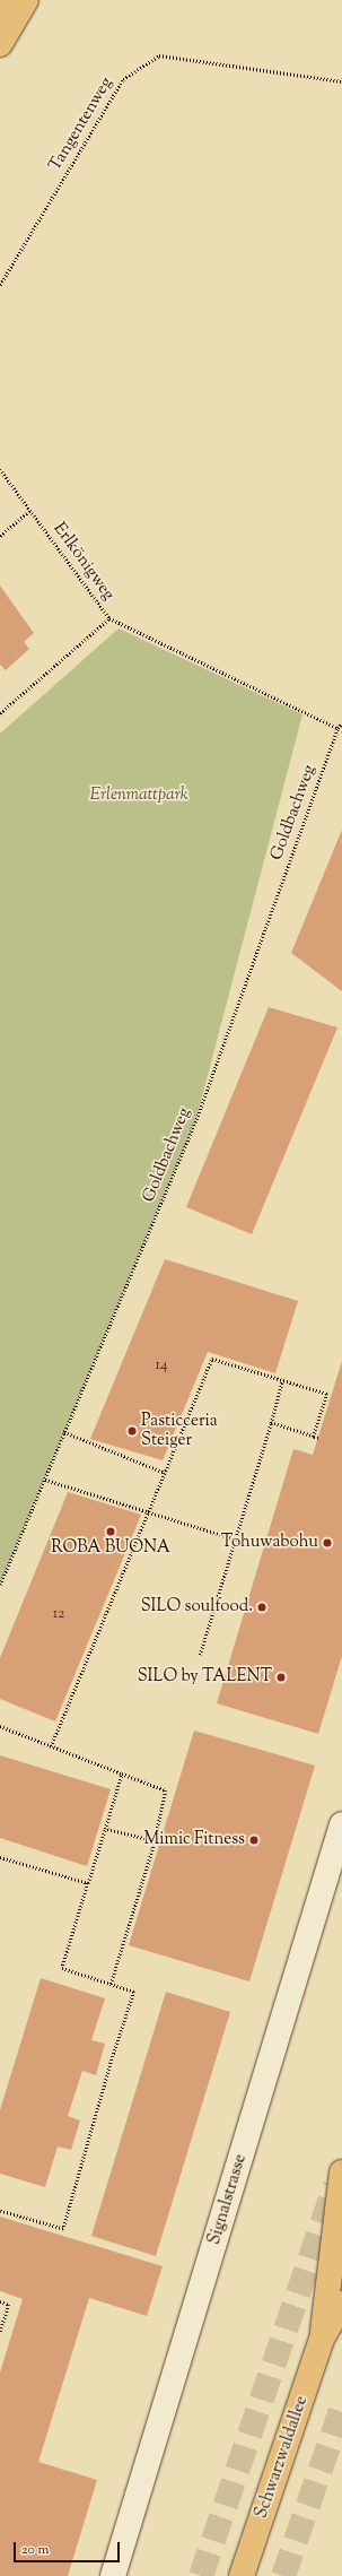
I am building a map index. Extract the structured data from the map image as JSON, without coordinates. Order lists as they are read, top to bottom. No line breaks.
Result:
{"streets":{"main road":["Schwarzwaldallee"],"street":["Signalstrasse"],"path":["Tangentenweg","Erlkönigweg","Goldbachweg"]},"parks":["Erlenmattpark"],"places":["Pasticceria Steiger","ROBA BUONA","Tohuwabohu","SILO soulfood.","SILO by TALENT","Mimic Fitness"],"house_numbers":["14","12"],"scale_bar":"20 m"}
